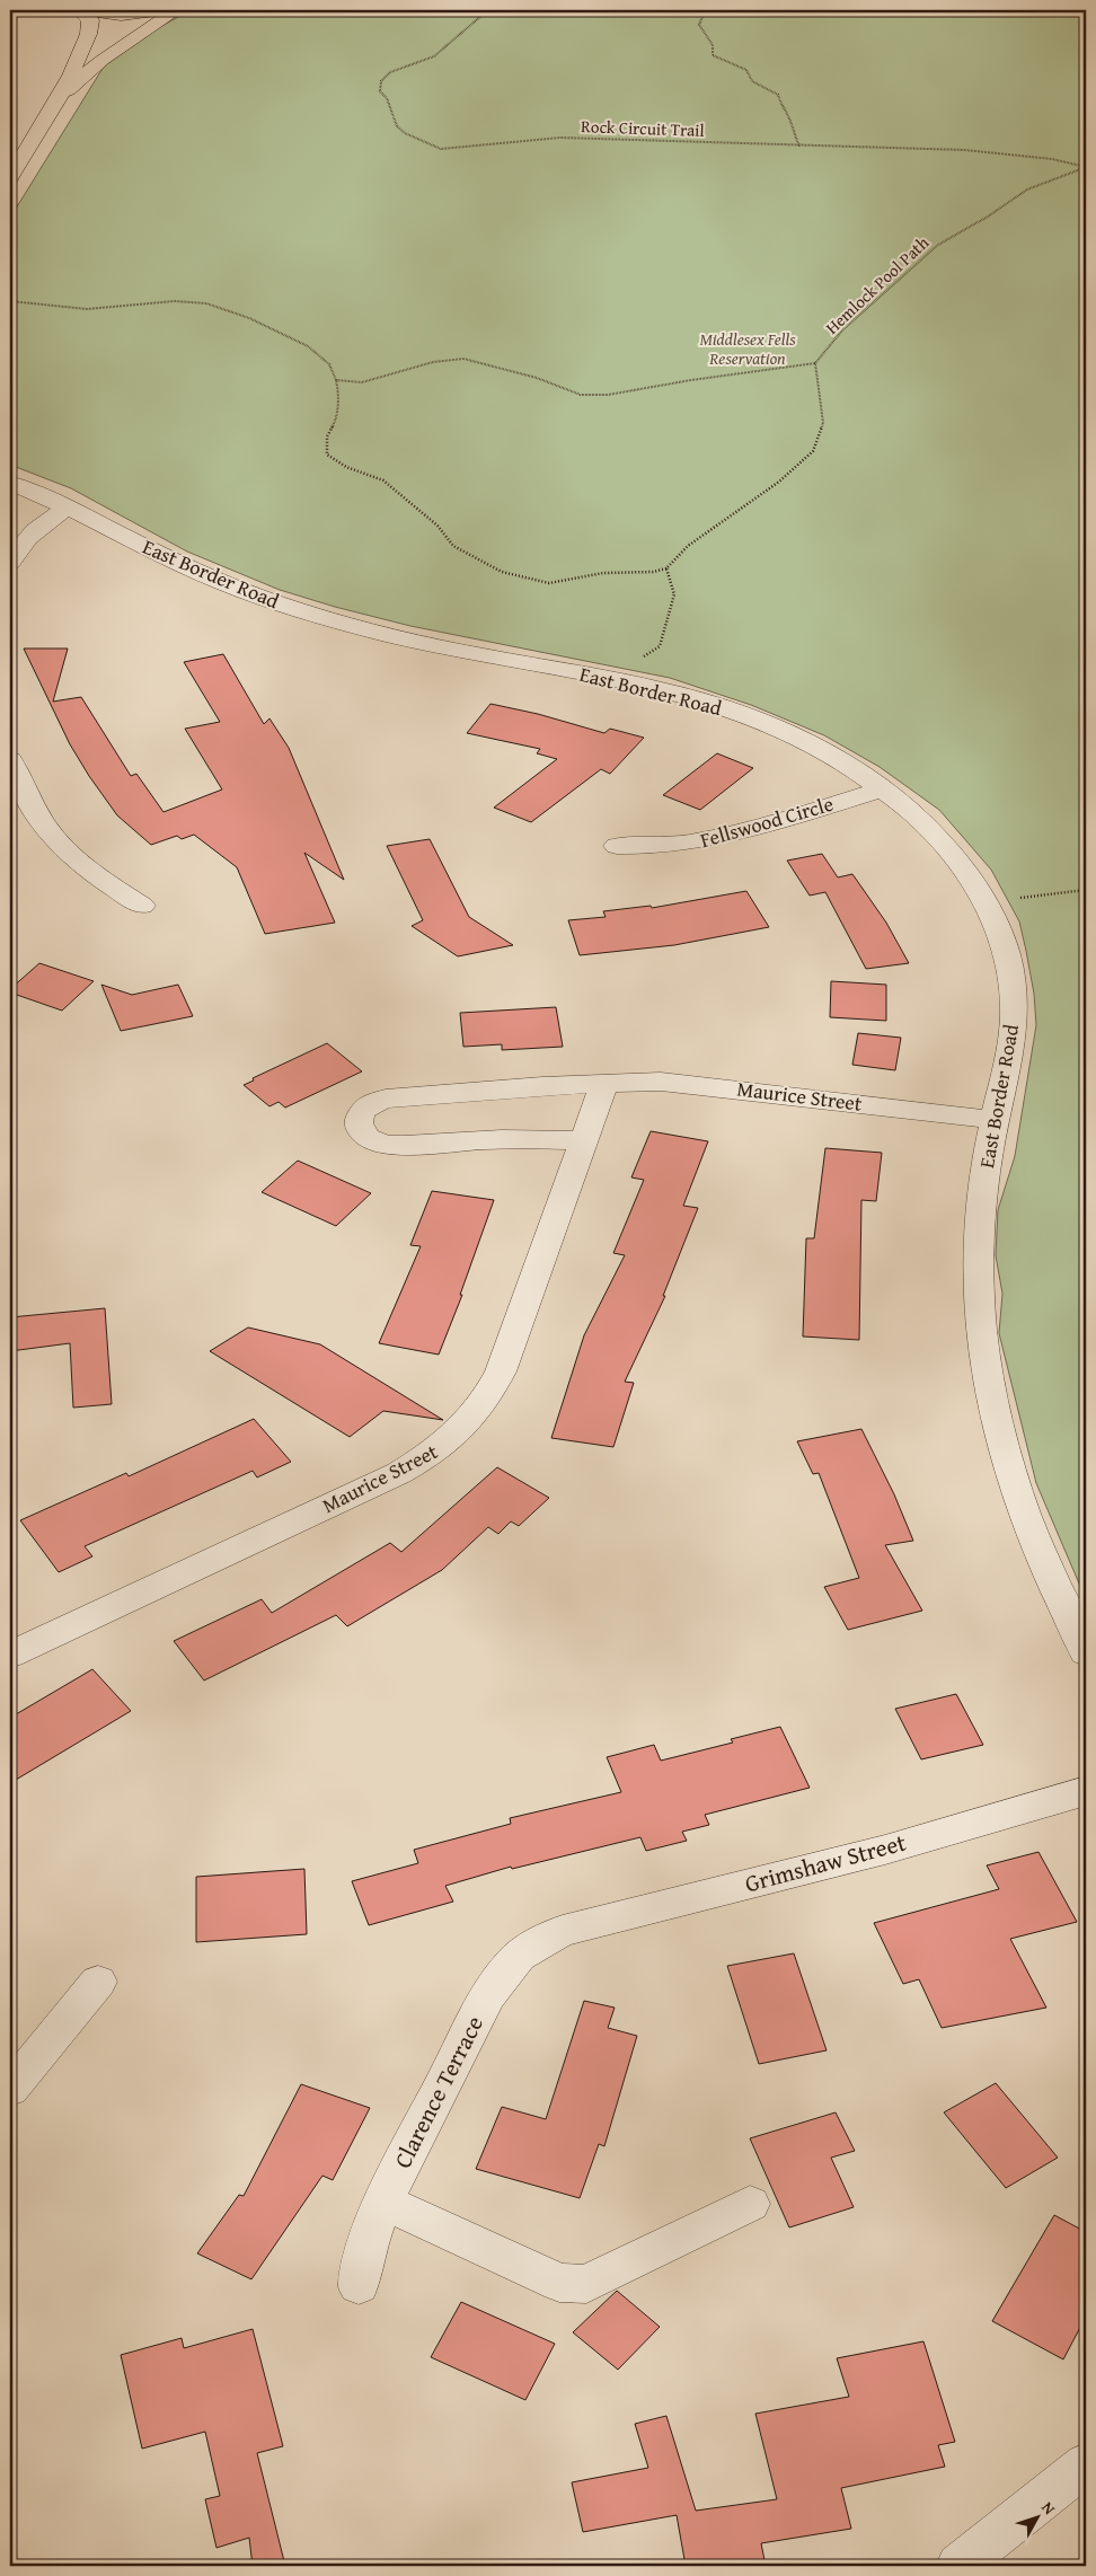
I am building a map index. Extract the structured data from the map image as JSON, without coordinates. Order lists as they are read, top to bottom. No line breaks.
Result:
{"streets":{"street":["East Border Road","Fellswood Circle","Maurice Street","Grimshaw Street","Clarence Terrace"],"path":["Rock Circuit Trail","Hemlock Pool Path"]},"crossings":[["Rock Circuit Trail","Hemlock Pool Path"],["East Border Road","Fellswood Circle"],["East Border Road","Maurice Street"],["Grimshaw Street","Clarence Terrace"]],"parks":["Middlesex Fells Reservation"],"north":"top right"}
